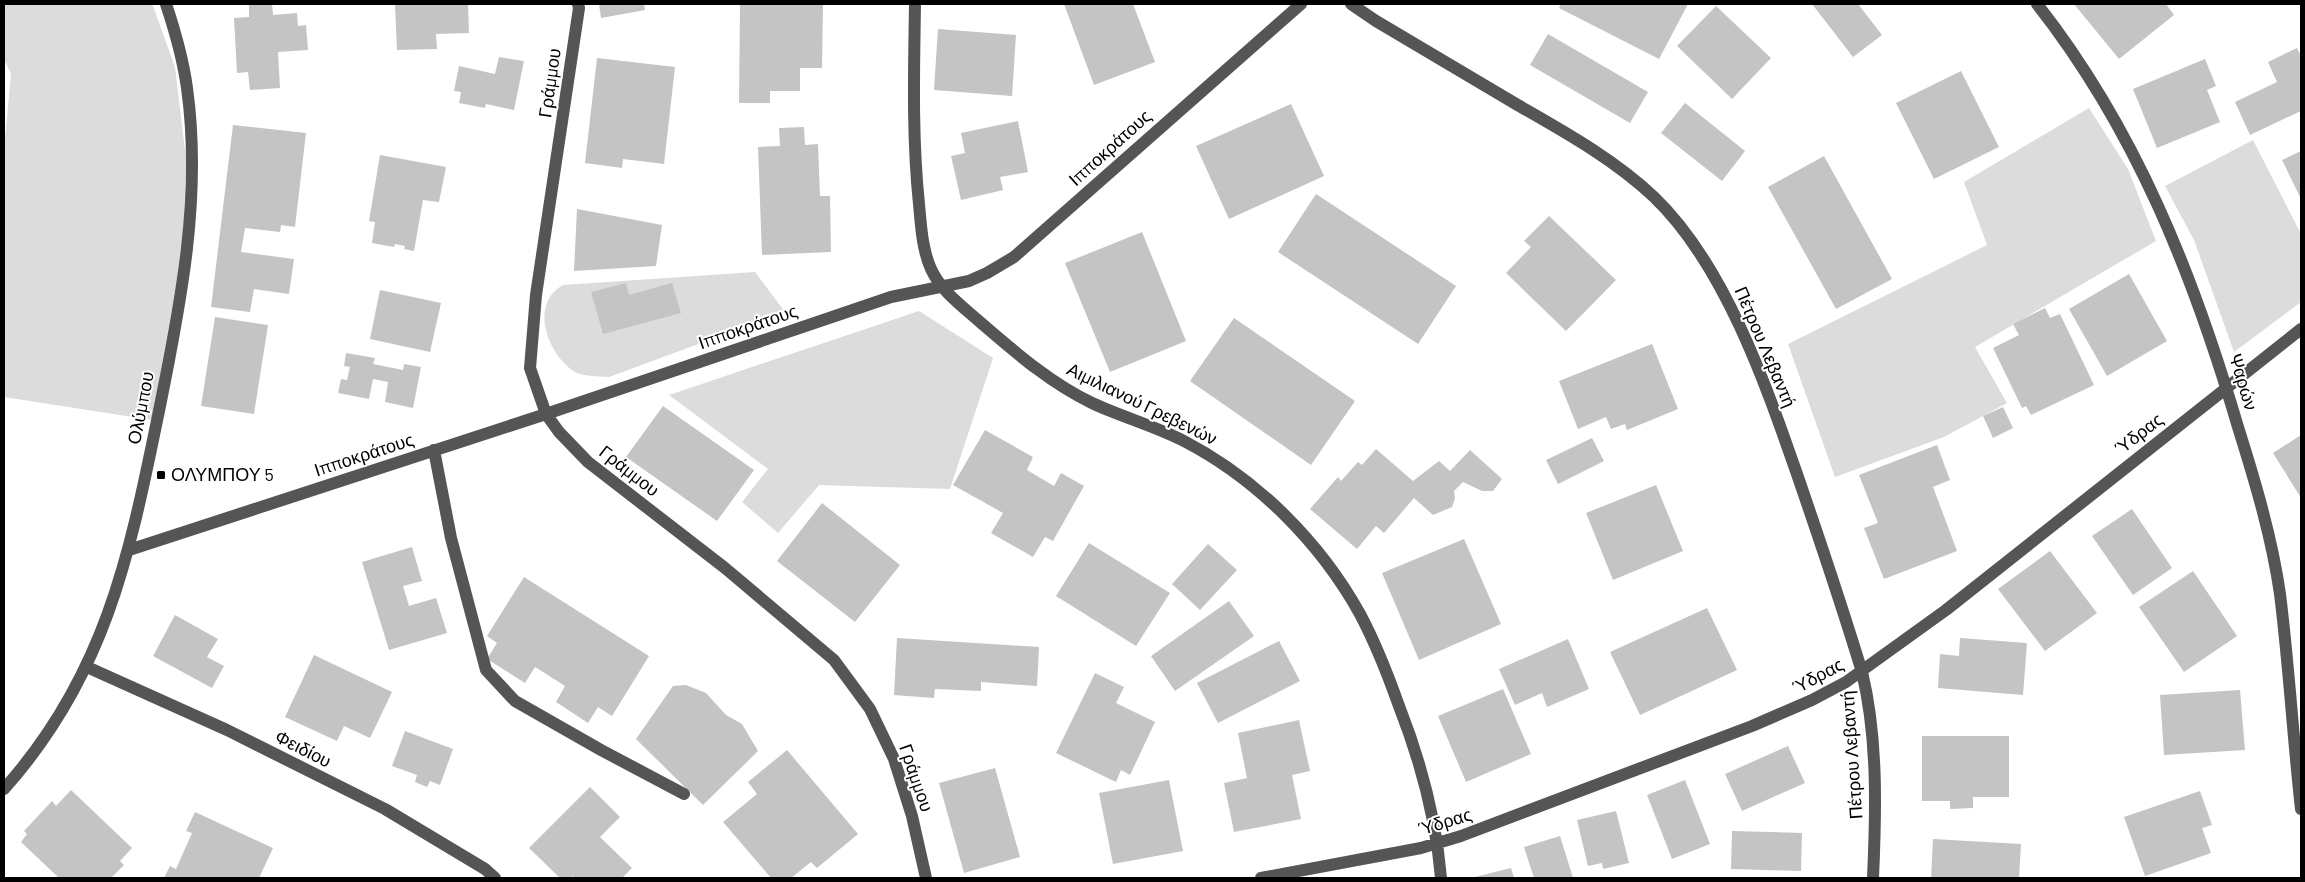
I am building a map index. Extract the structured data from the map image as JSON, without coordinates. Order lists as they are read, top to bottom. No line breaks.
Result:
{"streets":{"street":["Γράμμου","Ιπποκράτους","Πέτρου Λεβαντή","Ψαρών","Αιμιλιανού Γρεβενών","Ολύμπου","Ύδρας","Φειδίου"]},"crossings":[["Γράμμου","Ιπποκράτους"],["Ιπποκράτους","Αιμιλιανού Γρεβενών"],["Ιπποκράτους","Ολύμπου"],["Πέτρου Λεβαντή","Ύδρας"],["Ψαρών","Ύδρας"],["Αιμιλιανού Γρεβενών","Ύδρας"],["Ολύμπου","Φειδίου"]],"places":{"transit":["ΟΛΥΜΠΟΥ 5"]}}
